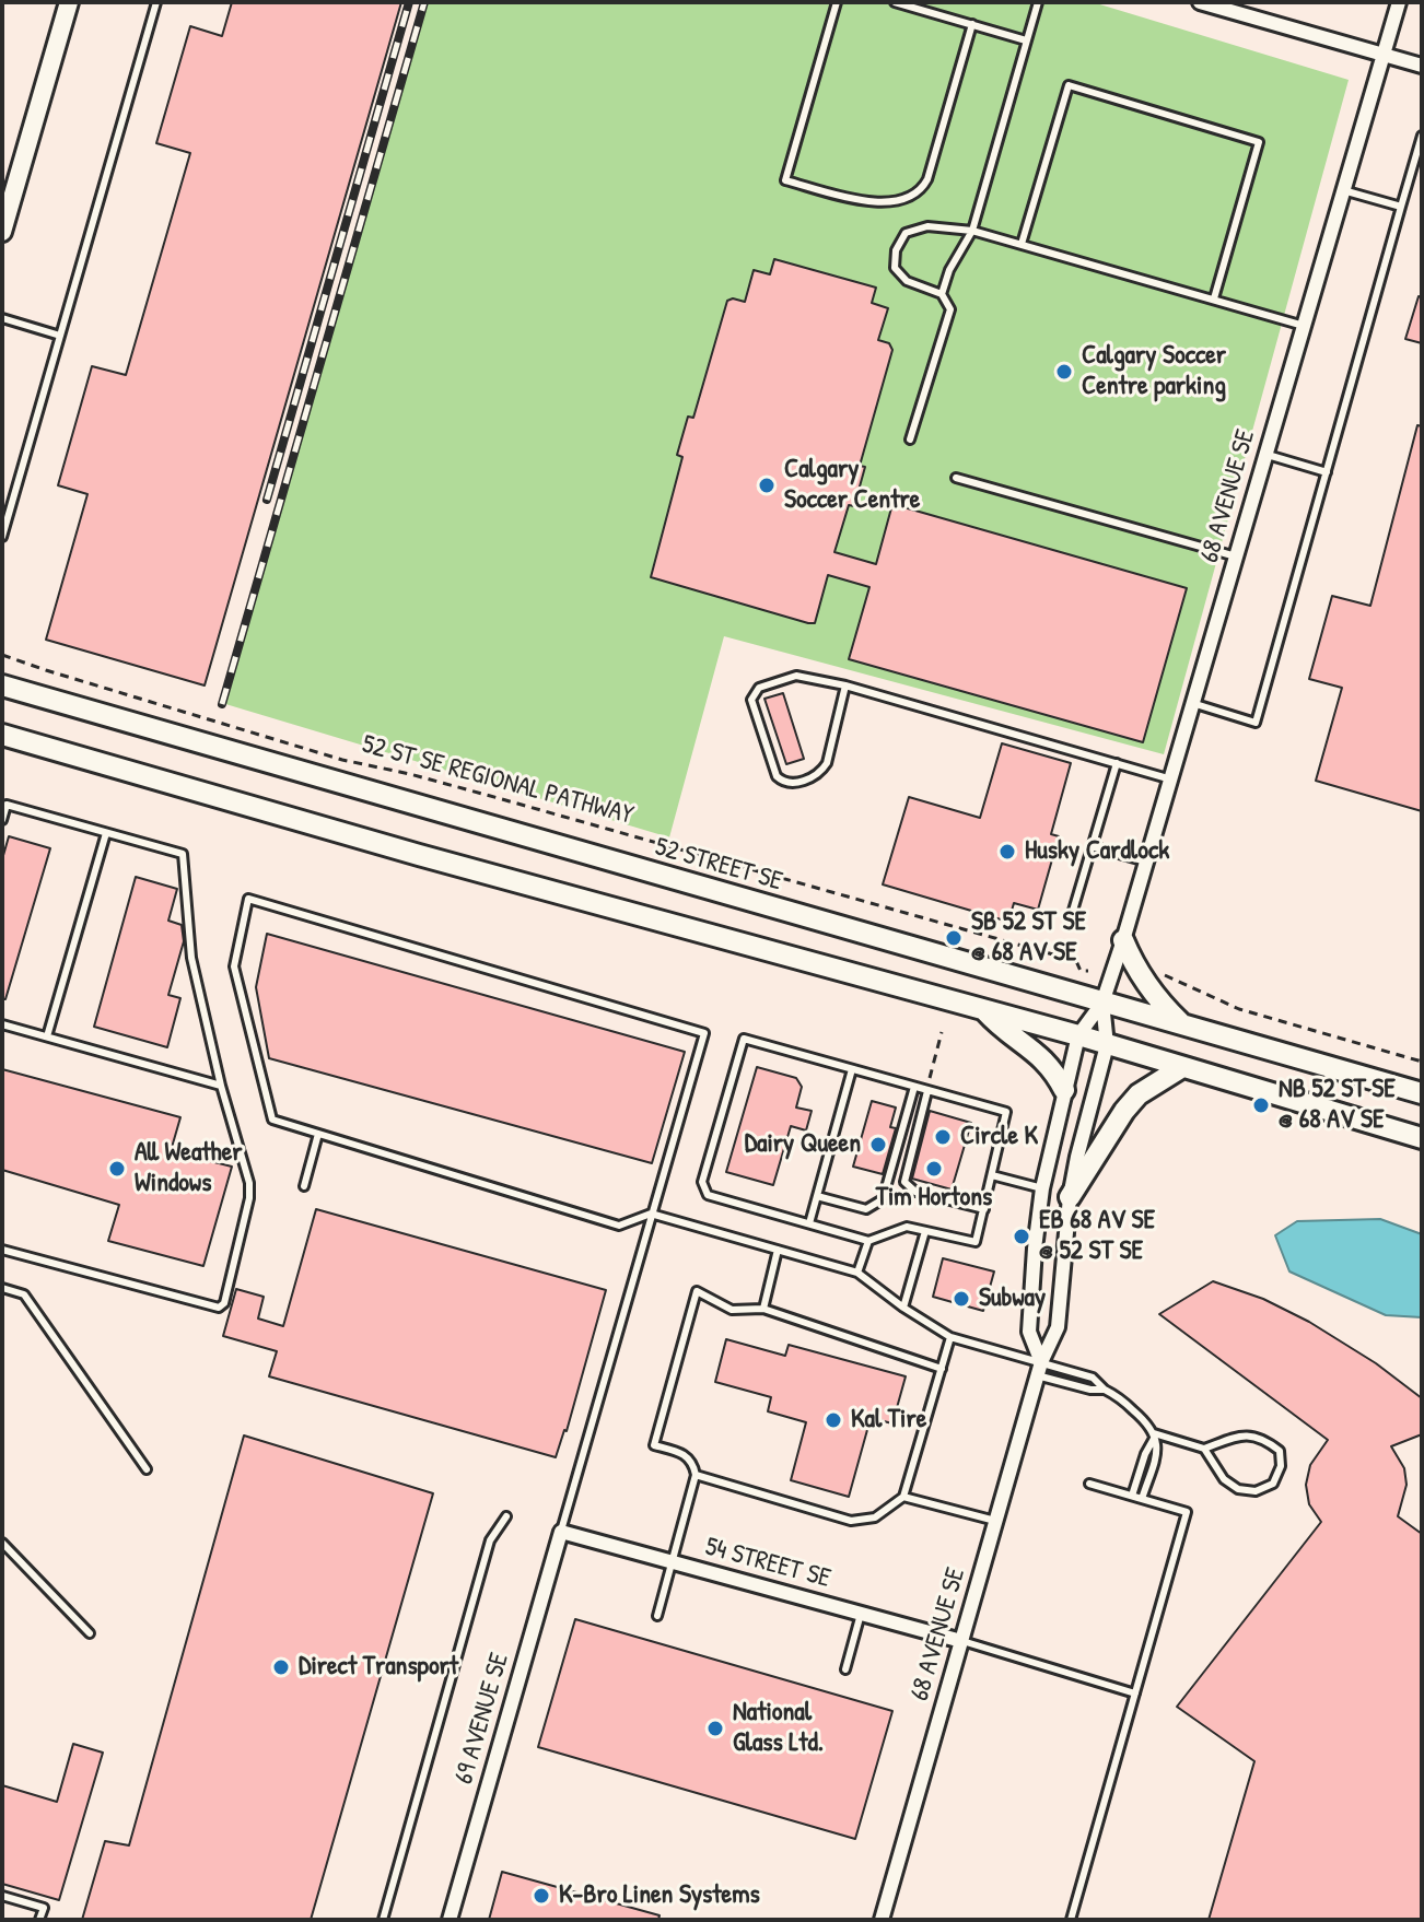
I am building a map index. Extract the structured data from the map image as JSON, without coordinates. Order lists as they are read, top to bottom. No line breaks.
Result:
{"streets":{"main road":["52 STREET SE"],"street":["68 AVENUE SE","54 STREET SE","69 AVENUE SE"],"path":["52 ST SE REGIONAL PATHWAY"]},"crossings":[["68 AVENUE SE","52 STREET SE"],["68 AVENUE SE","54 STREET SE"],["54 STREET SE","69 AVENUE SE"]],"places":["Calgary Soccer Centre parking","Calgary Soccer Centre","Husky Cardlock","SB 52 ST SE @ 68 AV SE","NB 52 ST SE @ 68 AV SE","Circle K","Dairy Queen","All Weather Windows","Tim Hortons","EB 68 AV SE @ 52 ST SE","Subway","Kal Tire","Direct Transport","National Glass Ltd.","K-Bro Linen Systems"]}
